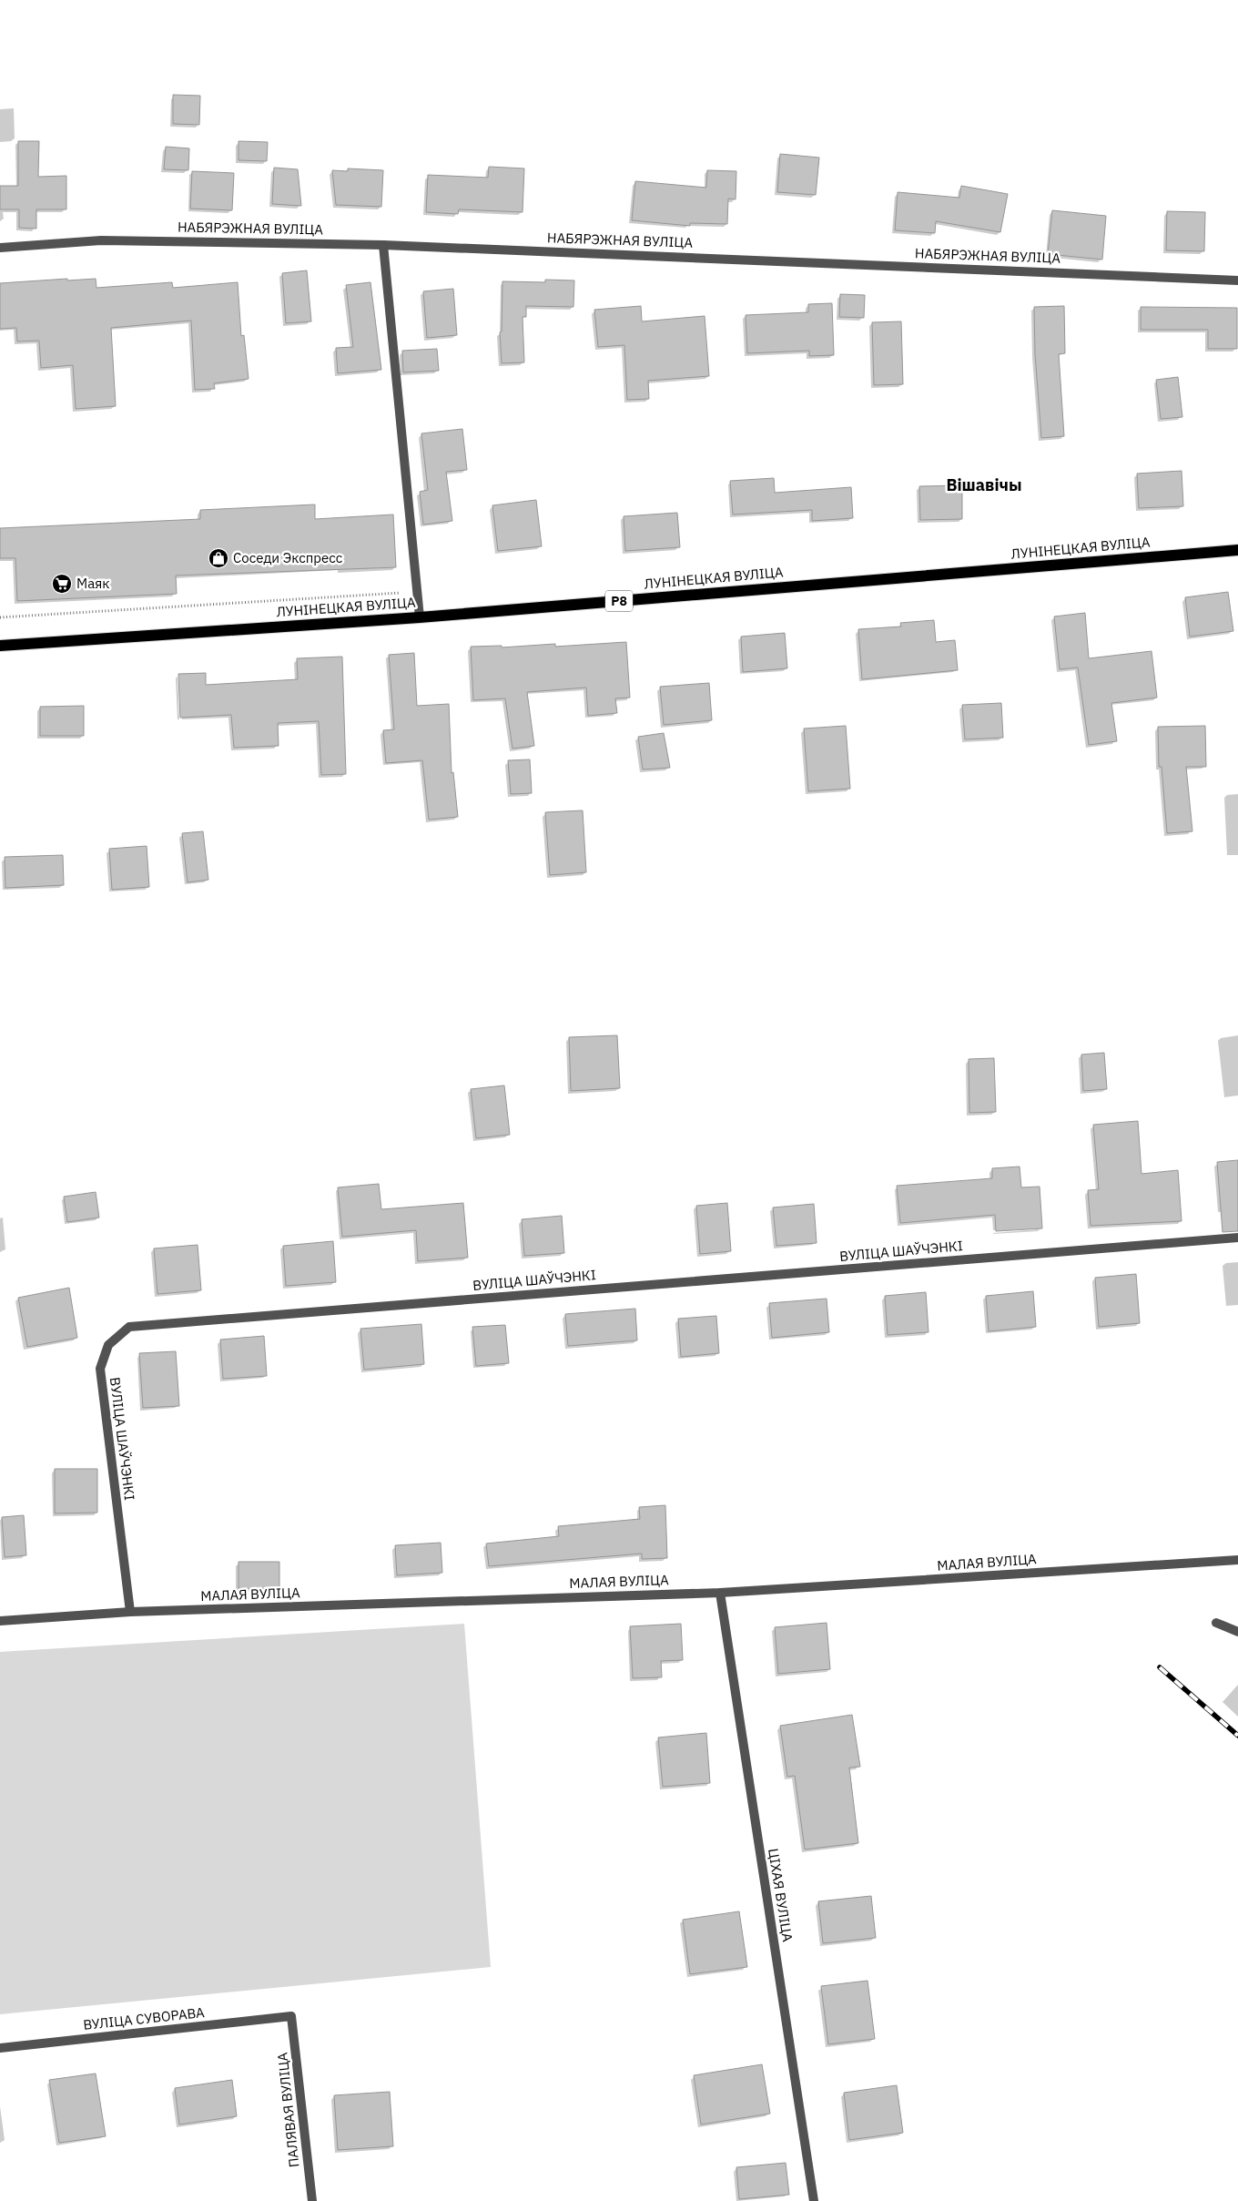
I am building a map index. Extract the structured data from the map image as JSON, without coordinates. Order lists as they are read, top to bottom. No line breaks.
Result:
{"streets":{"main road":["ЛУНІНЕЦКАЯ ВУЛІЦА","Р8"],"street":["НАБЯРЭЖНАЯ ВУЛІЦА","ВУЛІЦА ШАЎЧЭНКІ","МАЛАЯ ВУЛІЦА","ЦІХАЯ ВУЛІЦА","ВУЛІЦА СУВОРАВА","ПАЛЯВАЯ ВУЛІЦА"]},"crossings":[["ВУЛІЦА ШАЎЧЭНКІ","МАЛАЯ ВУЛІЦА"],["МАЛАЯ ВУЛІЦА","ЦІХАЯ ВУЛІЦА"],["ВУЛІЦА СУВОРАВА","ПАЛЯВАЯ ВУЛІЦА"]],"districts":["Вішавічы"],"places":{"shop":["Соседи Экспресс"],"supermarket":["Маяк"]}}
